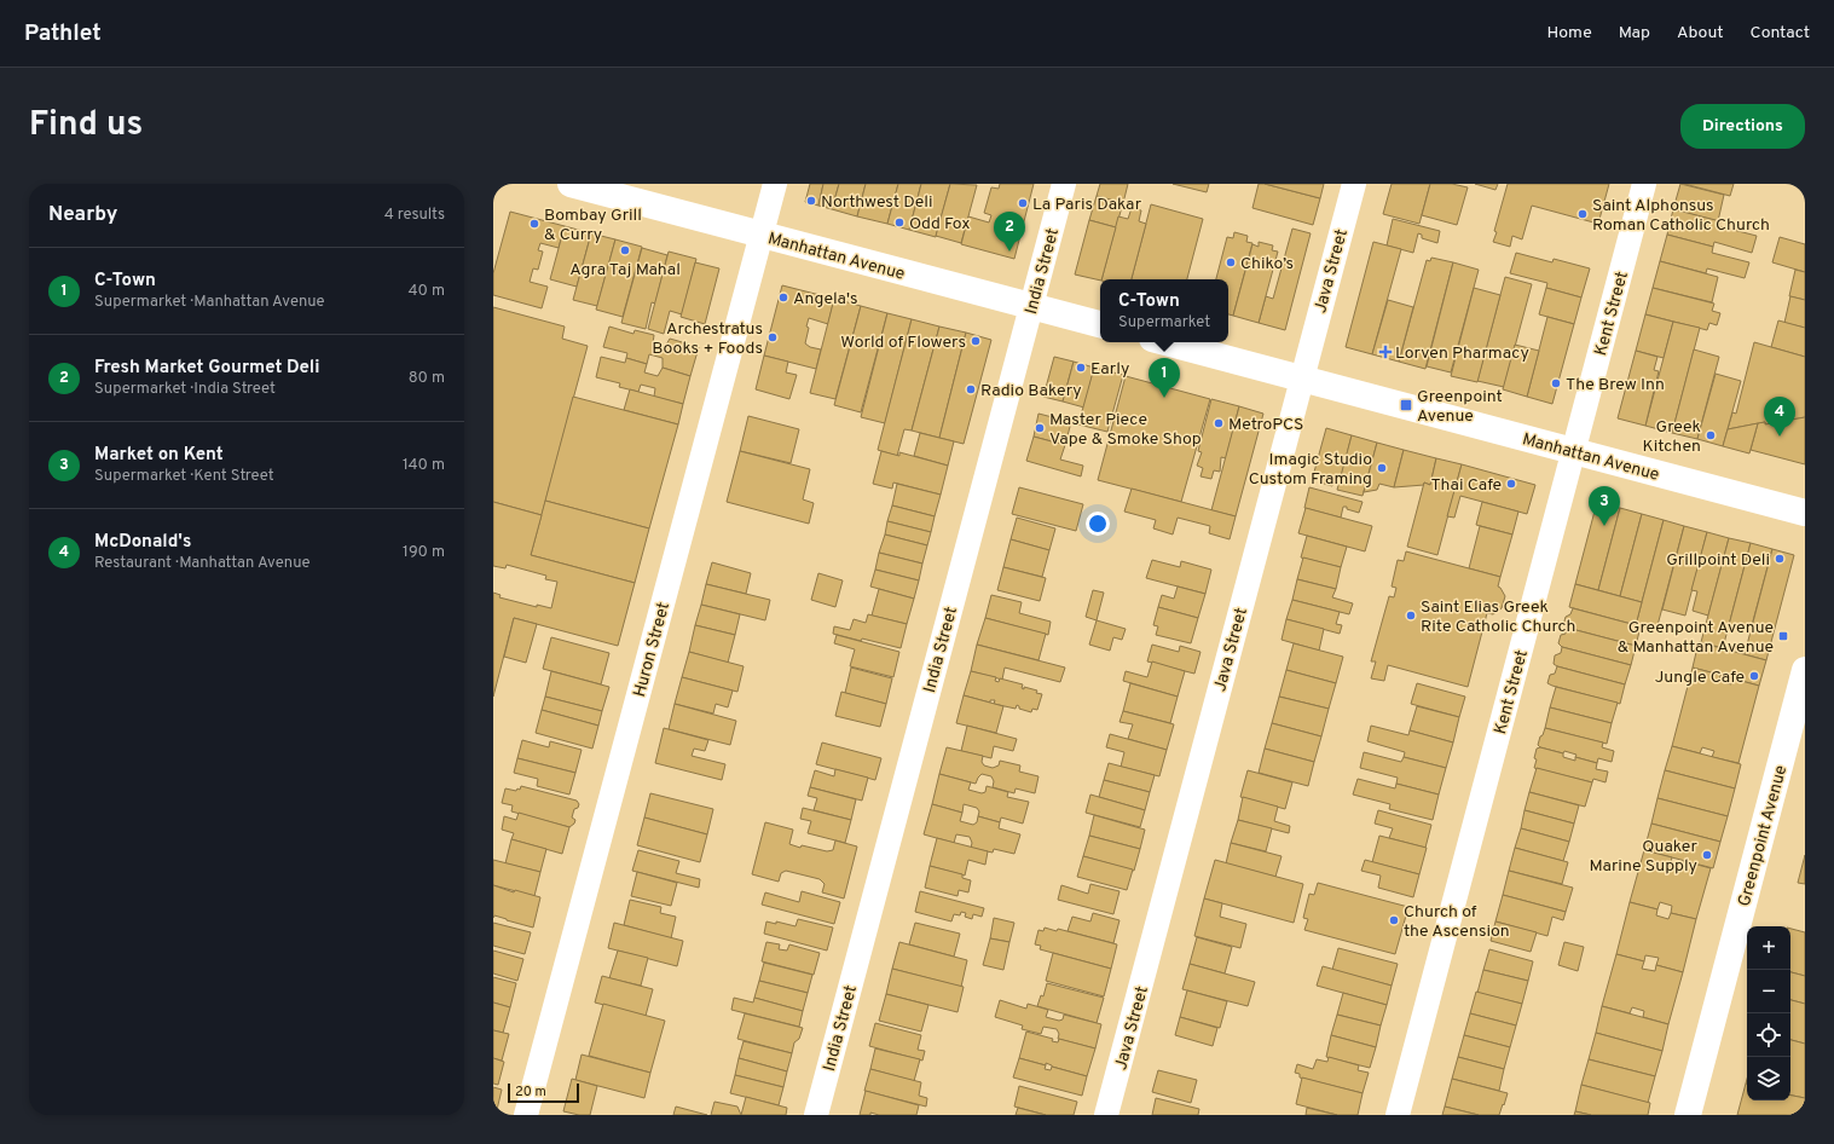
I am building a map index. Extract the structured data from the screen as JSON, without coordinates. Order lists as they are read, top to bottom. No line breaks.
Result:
{"streets":{"street":["Manhattan Avenue","India Street","Java Street","Kent Street","Huron Street","Greenpoint Avenue"]},"crossings":[["Manhattan Avenue","India Street"],["Manhattan Avenue","Java Street"],["Manhattan Avenue","Kent Street"],["Manhattan Avenue","Huron Street"]],"places":{"other":["Northwest Deli","La Paris Dakar","Saint Alphonsus Roman Catholic Church","Odd Fox","Bombay Grill & Curry","Agra Taj Mahal","Chiko’s","Angela's","Archestratus Books + Foods","World of Flowers","Early","The Brew Inn","Radio Bakery","MetroPCS","Master Piece Vape & Smoke Shop","Greek Kitchen","Imagic Studio Custom Framing","Thai Cafe","Grillpoint Deli","Saint Elias Greek Rite Catholic Church","Jungle Cafe","Quaker Marine Supply","Church of the Ascension"],"health":["Lorven Pharmacy"],"transit":["Greenpoint Avenue","Greenpoint Avenue & Manhattan Avenue"]},"scale_bar":"20 m","page":{"header":"Pathlet","nav":["Home","Map","About","Contact"],"title":"Find us","buttons":"Directions","heading":["Nearby","4 results"],"pins":["2","1","4","3"],"list":[{"mark":"1","name":"C-Town","note":"Supermarket · Manhattan Avenue","value":"40 m"},{"mark":"2","name":"Fresh Market Gourmet Deli","note":"Supermarket · India Street","value":"80 m"},{"mark":"3","name":"Market on Kent","note":"Supermarket · Kent Street","value":"140 m"},{"mark":"4","name":"McDonald's","note":"Restaurant · Manhattan Avenue","value":"190 m"}],"popup":["C-Town","Supermarket"],"map_buttons":["+","−"],"scale":"20 m"}}
